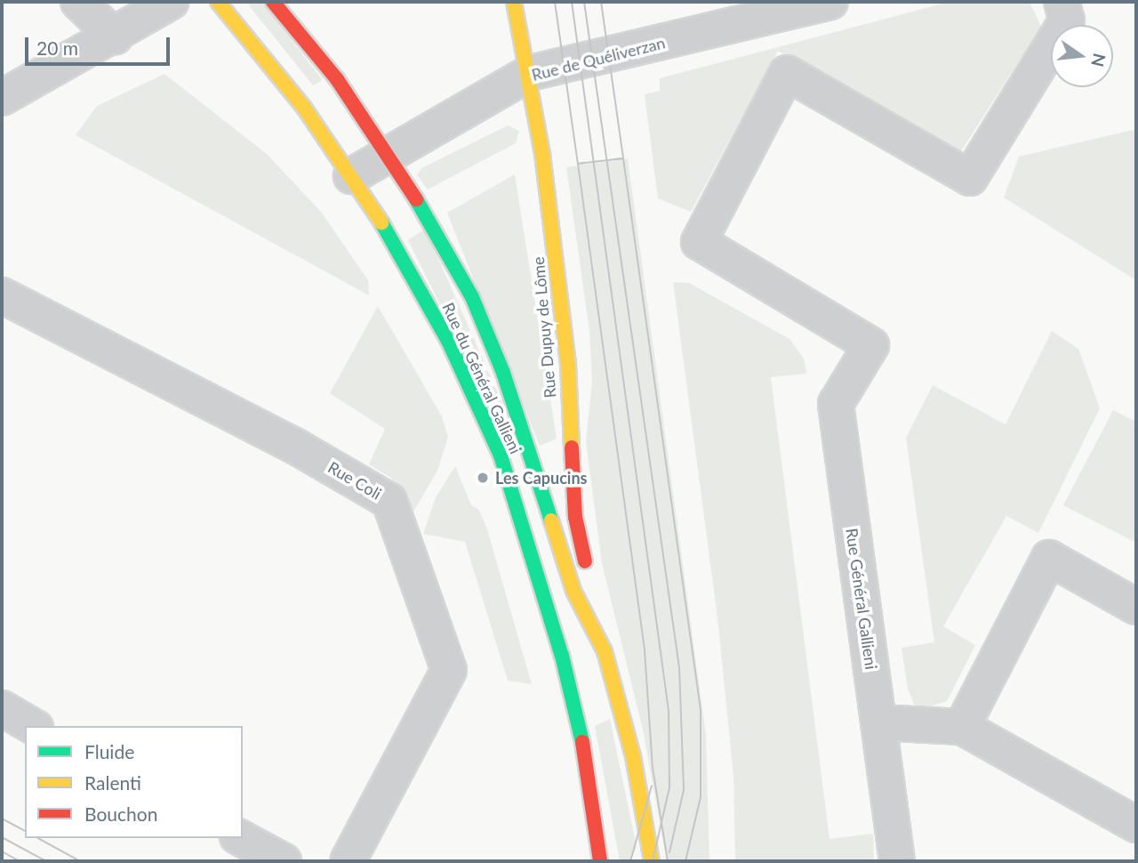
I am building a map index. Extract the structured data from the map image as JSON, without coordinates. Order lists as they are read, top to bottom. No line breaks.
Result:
{"streets":{"main road":["Rue Dupuy de Lôme","Rue du Général Gallieni"],"street":["Rue de Quéliverzan","Rue Coli","Rue Général Gallieni"]},"crossings":[["Rue de Quéliverzan","Rue Dupuy de Lôme"],["Rue de Quéliverzan","Rue du Général Gallieni"],["Rue Dupuy de Lôme","Rue du Général Gallieni"]],"places":["Les Capucins"],"legend":["Fluide","Ralenti","Bouchon"],"scale_bar":"20 m","north":"right"}
